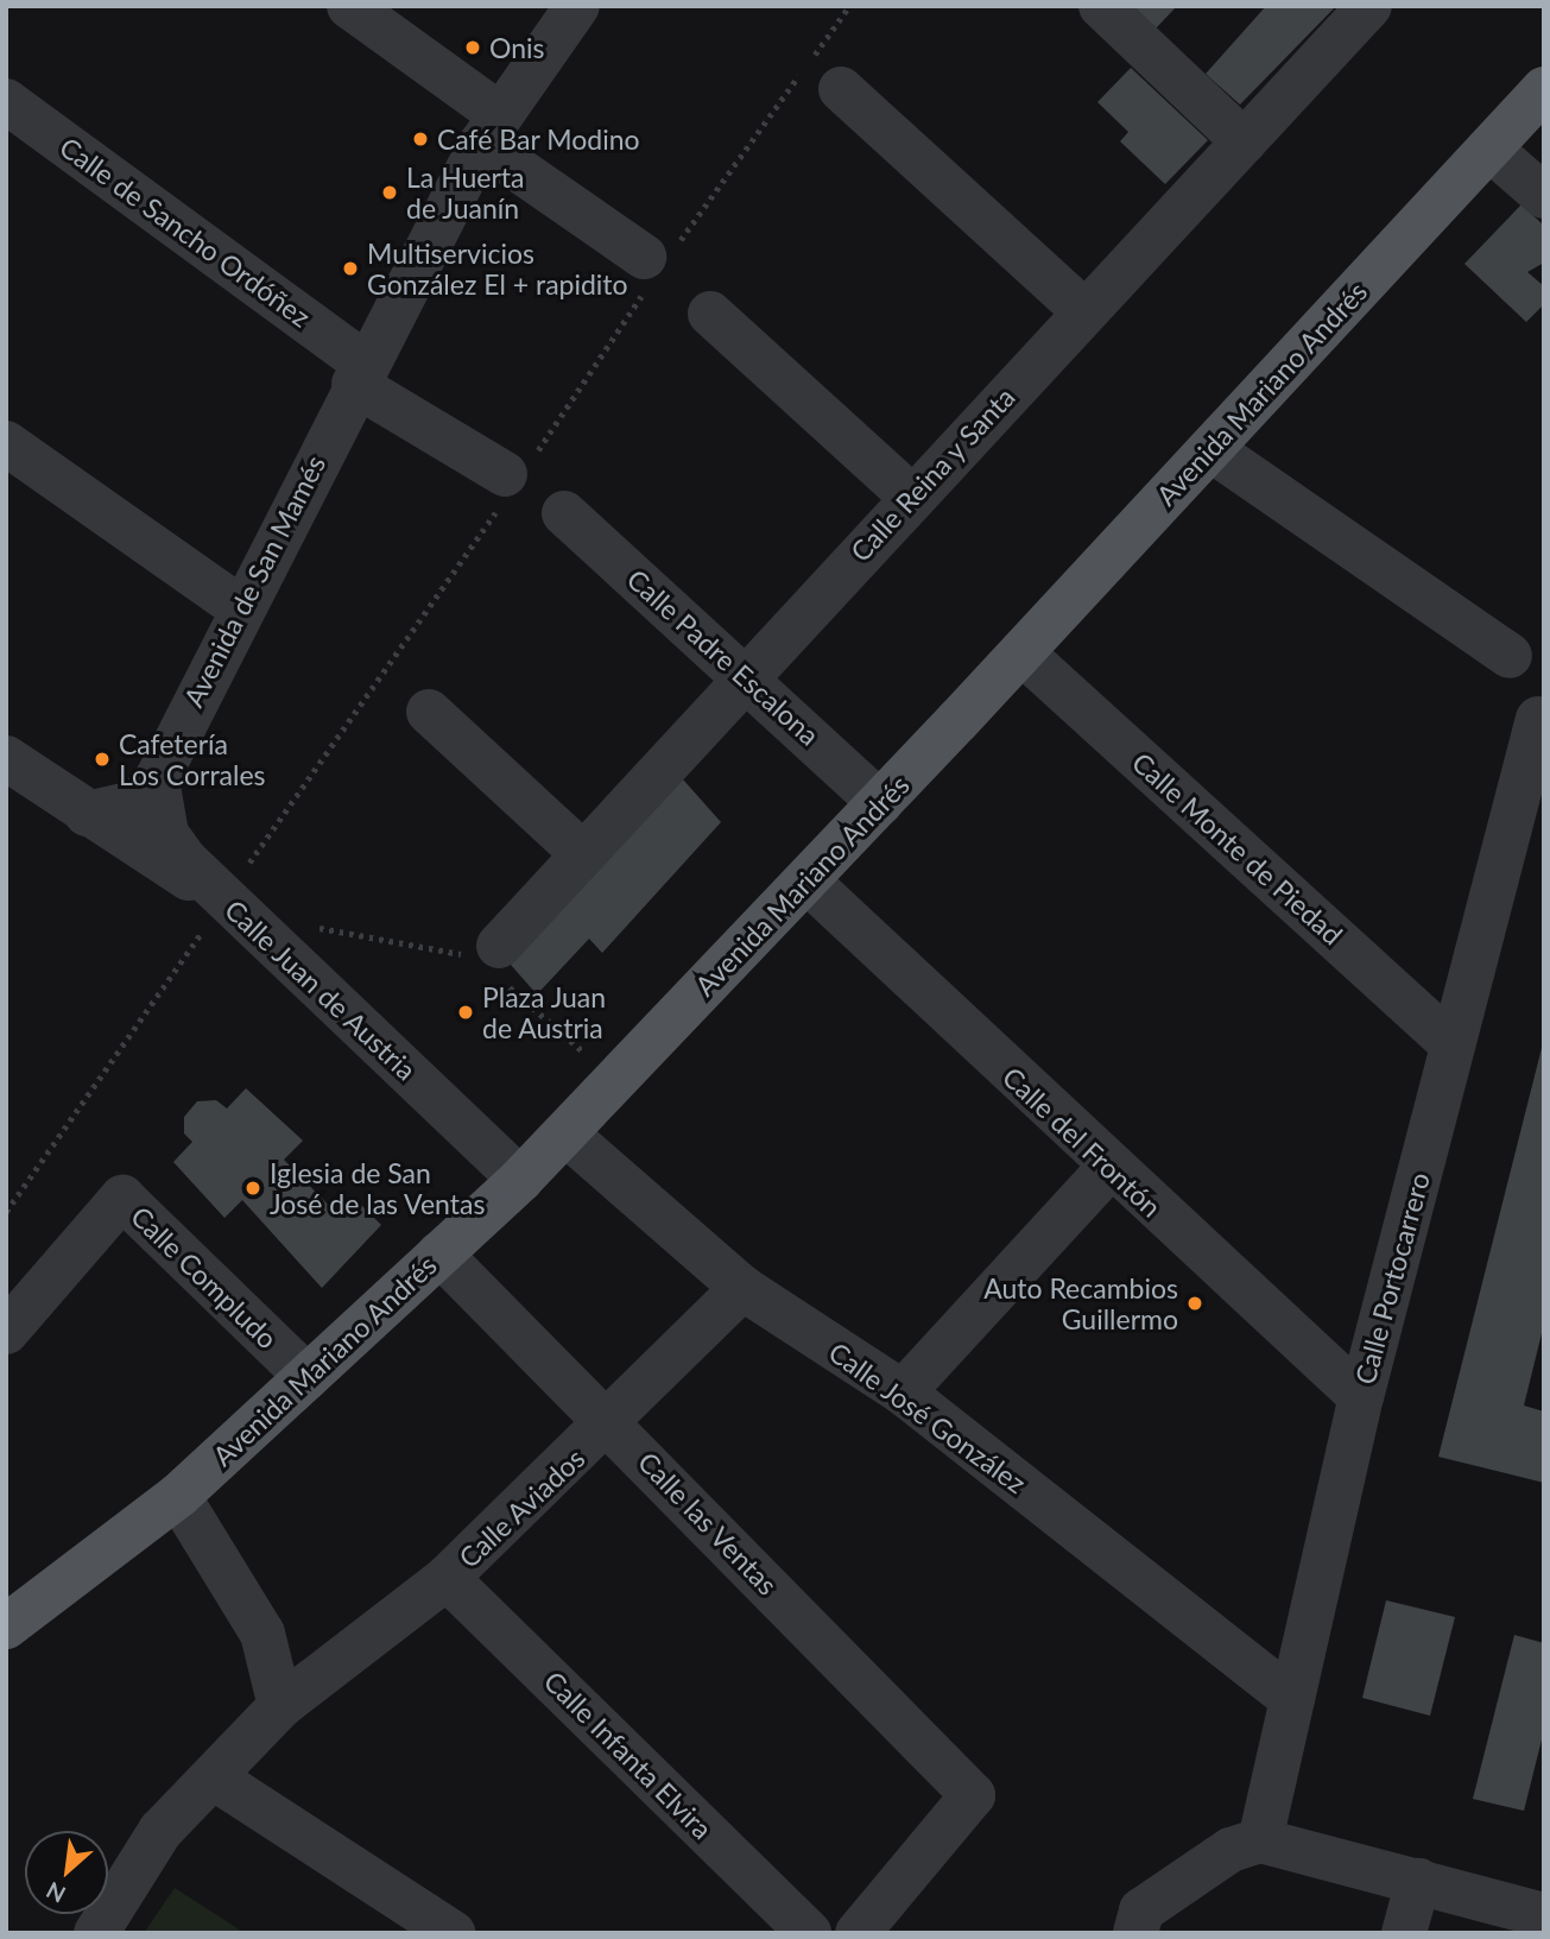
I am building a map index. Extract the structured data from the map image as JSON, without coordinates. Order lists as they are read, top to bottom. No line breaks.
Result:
{"streets":{"main road":["Avenida Mariano Andrés"],"street":["Calle de Sancho Ordóñez","Calle Reina y Santa","Avenida de San Mamés","Calle Padre Escalona","Calle Monte de Piedad","Calle Juan de Austria","Calle del Frontón","Calle Compludo","Calle Portocarrero","Calle José González","Calle Aviados","Calle las Ventas","Calle Infanta Elvira"]},"crossings":[["Calle de Sancho Ordóñez","Avenida de San Mamés"],["Avenida Mariano Andrés","Calle Padre Escalona"],["Avenida Mariano Andrés","Calle Monte de Piedad"],["Avenida Mariano Andrés","Calle Juan de Austria"],["Avenida Mariano Andrés","Calle del Frontón"],["Avenida Mariano Andrés","Calle Compludo"],["Avenida Mariano Andrés","Calle José González"],["Avenida Mariano Andrés","Calle las Ventas"],["Calle Reina y Santa","Calle Padre Escalona"],["Avenida de San Mamés","Calle Juan de Austria"],["Calle Monte de Piedad","Calle Portocarrero"],["Calle del Frontón","Calle Portocarrero"],["Calle Portocarrero","Calle José González"],["Calle José González","Calle Aviados"],["Calle Aviados","Calle las Ventas"],["Calle Aviados","Calle Infanta Elvira"]],"places":["Onis","Café Bar Modino","La Huerta de Juanín","Multiservicios González El + rapidito","Cafetería Los Corrales","Plaza Juan de Austria","Iglesia de San José de las Ventas","Auto Recambios Guillermo"],"north":"bottom left"}
